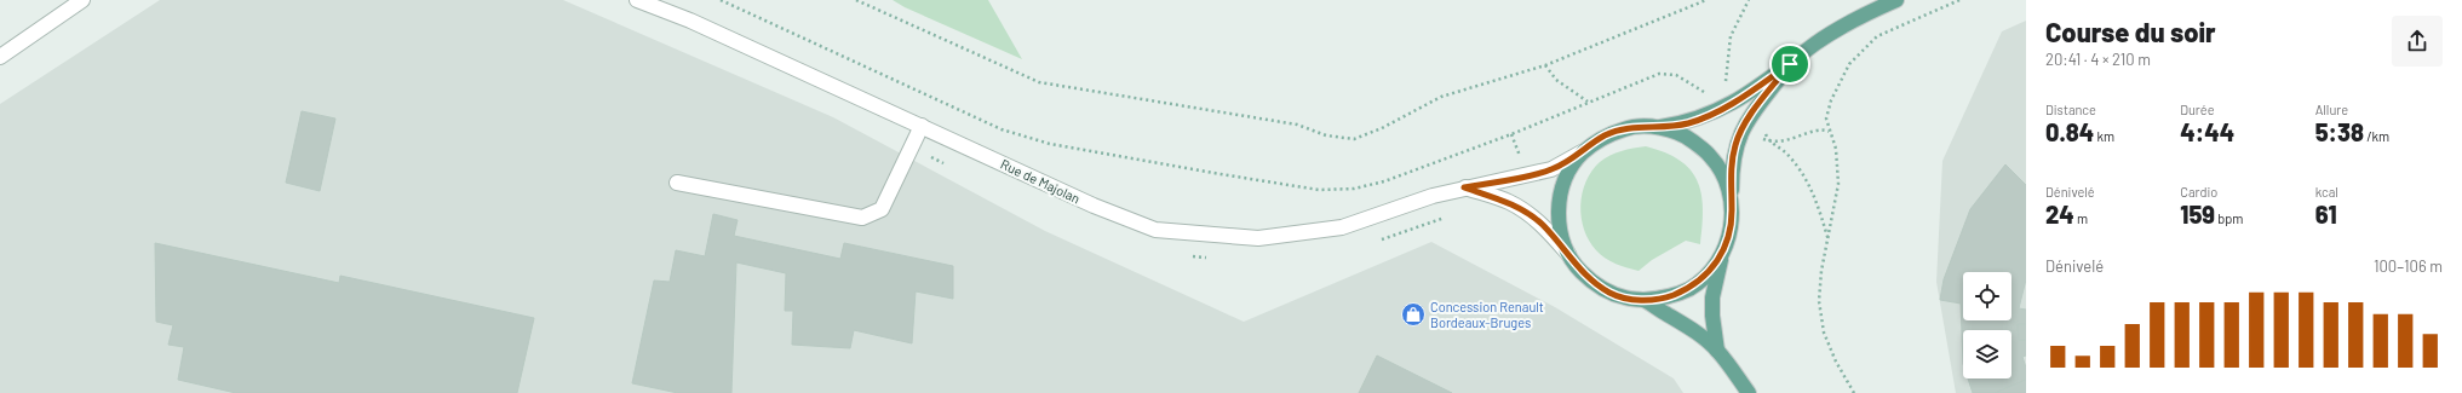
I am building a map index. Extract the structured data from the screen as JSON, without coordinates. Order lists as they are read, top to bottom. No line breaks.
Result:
{"streets":{"street":["Rue de Majolan"]},"places":{"shop":["Concession Renault Bordeaux-Bruges"]},"page":{"heading":["Course du soir","20:41 · 4 × 210 m"],"stats":[["Distance","0.84 km"],["Durée","4:44"],["Allure","5:38 /km"],["Dénivelé","24 m"],["Cardio","159 bpm"],["kcal","61"]],"chart":["Dénivelé","100–106 m"]}}
